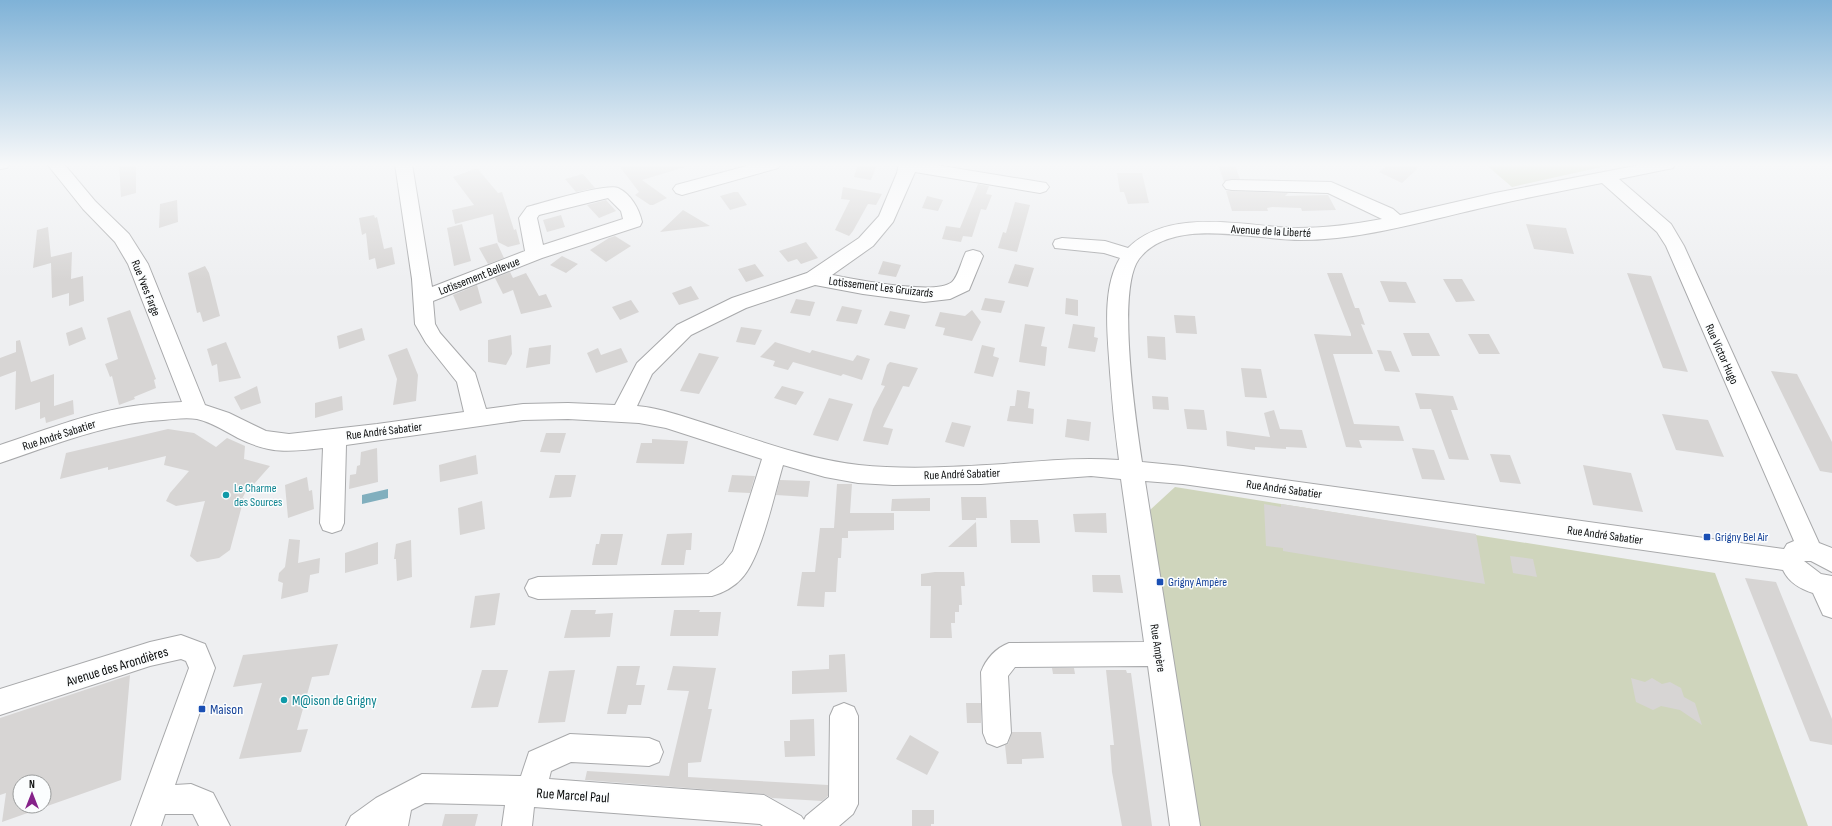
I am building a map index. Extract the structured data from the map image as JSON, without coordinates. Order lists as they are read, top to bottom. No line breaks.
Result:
{"streets":{"street":["Avenue de la Liberté","Lotissement Bellevue","Lotissement Les Gruizards","Rue Yves Farge","Rue Victor Hugo","Rue André Sabatier","Rue Ampère","Avenue des Arondières","Rue Marcel Paul"]},"crossings":[["Avenue de la Liberté","Rue André Sabatier"],["Avenue de la Liberté","Rue Ampère"],["Lotissement Les Gruizards","Rue André Sabatier"],["Rue Yves Farge","Rue André Sabatier"],["Rue Victor Hugo","Rue André Sabatier"],["Rue André Sabatier","Rue Ampère"]],"places":{"other":["Le Charme des Sources","M@ison de Grigny"],"transit":["Grigny Bel Air","Grigny Ampère","Maison"]},"north":"top"}
